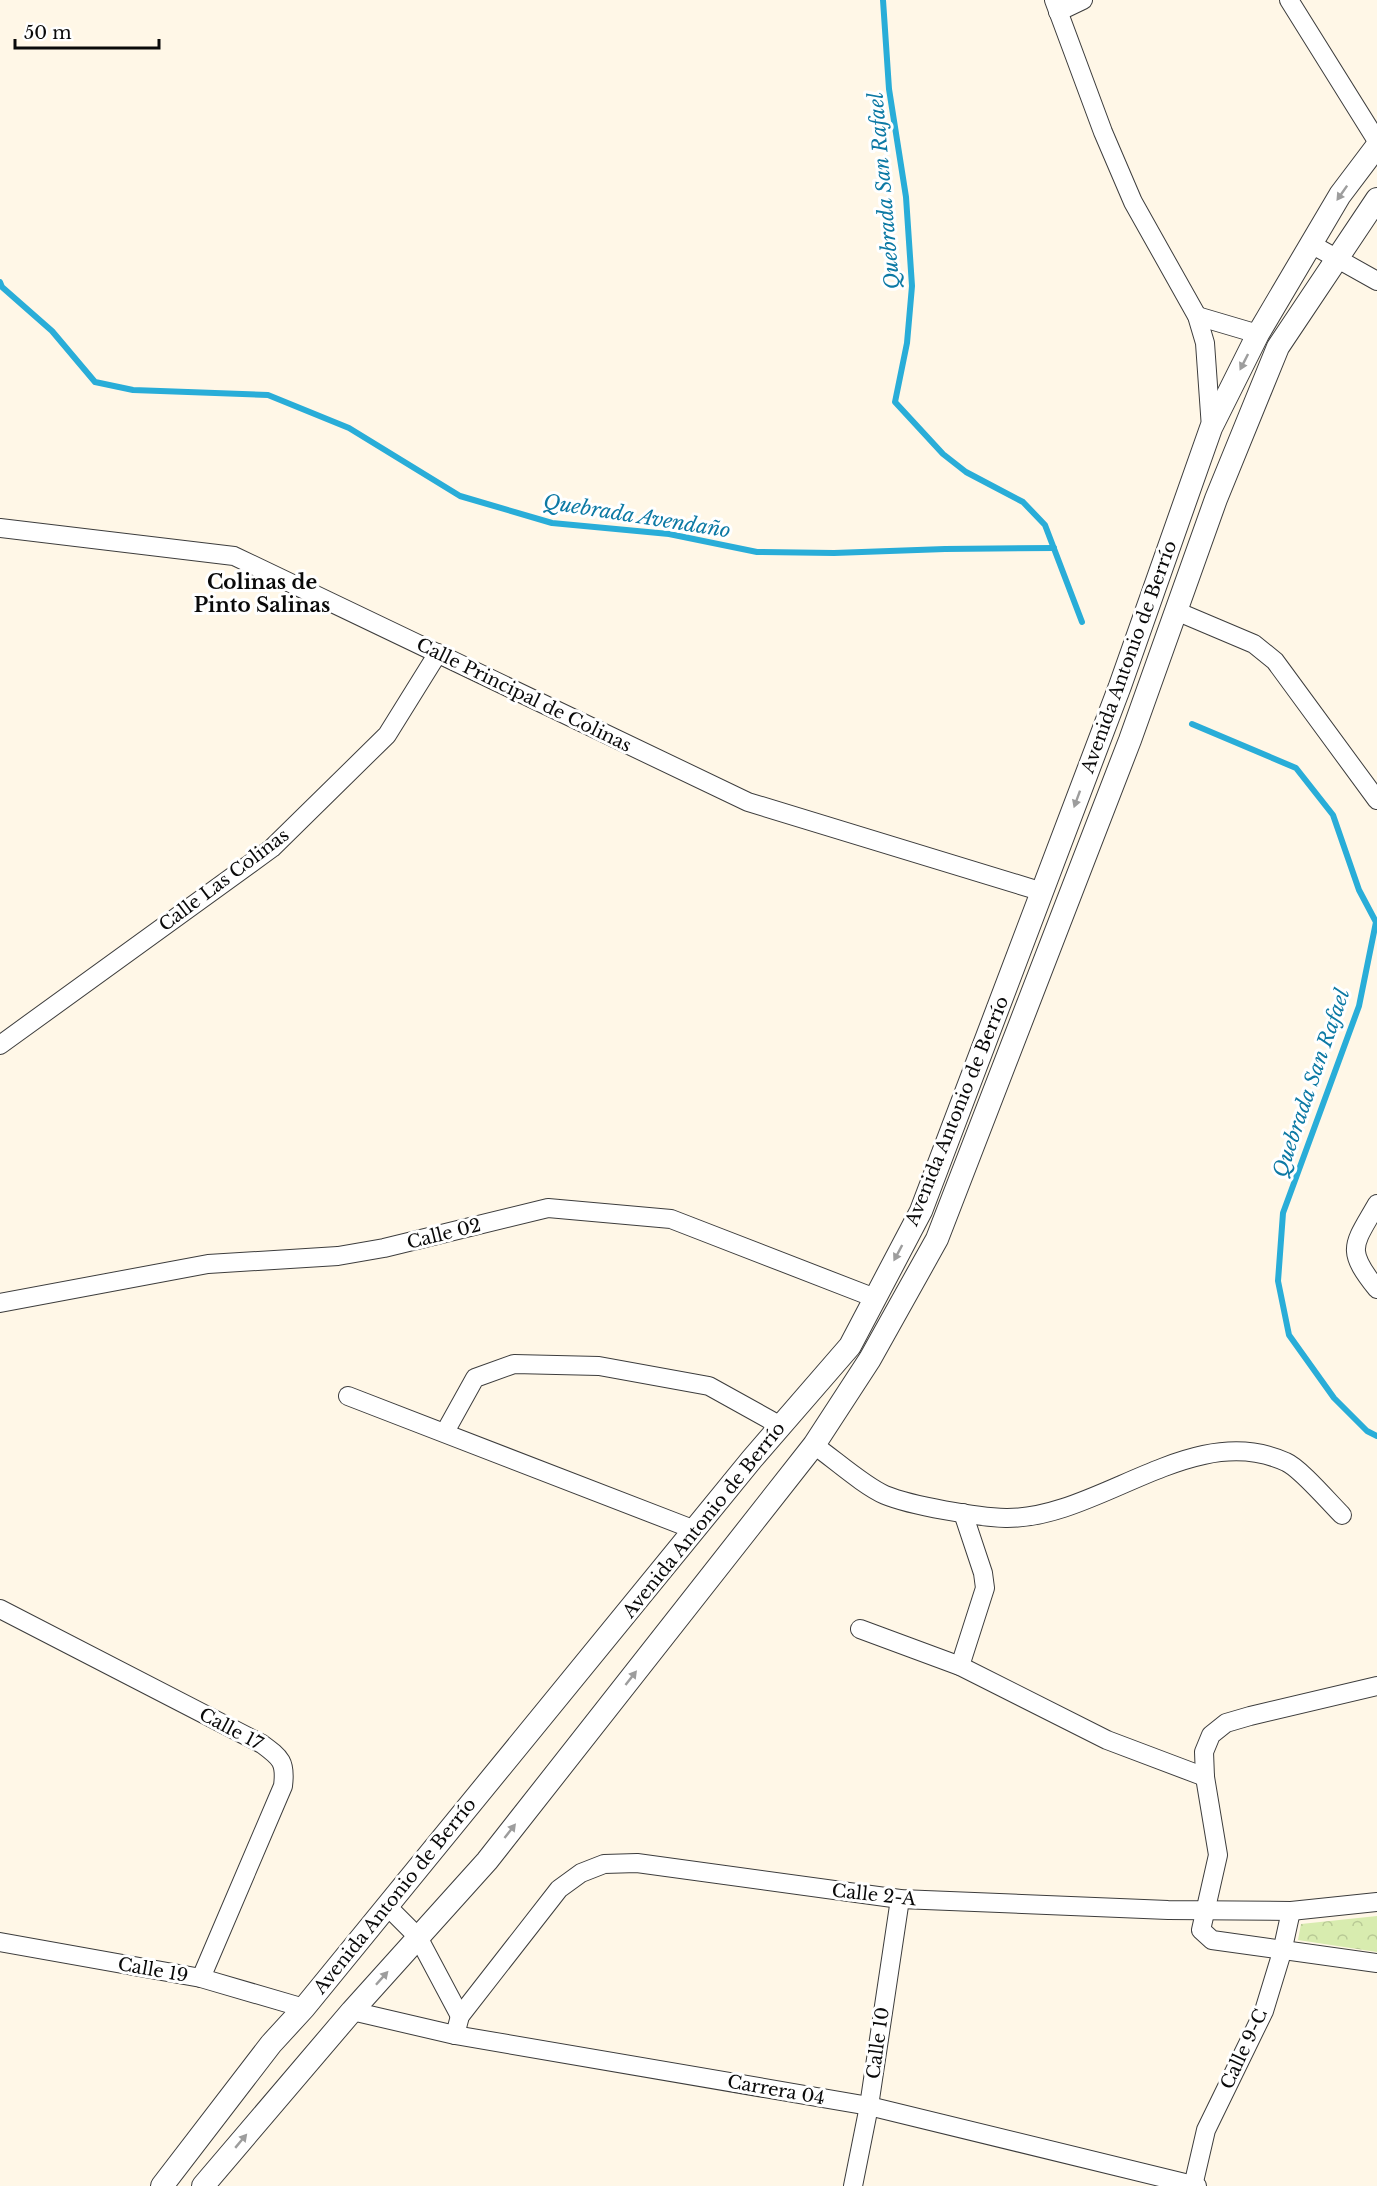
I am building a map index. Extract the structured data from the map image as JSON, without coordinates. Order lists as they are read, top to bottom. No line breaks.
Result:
{"streets":{"street":["Avenida Antonio de Berrío","Calle Principal de Colinas","Calle Las Colinas","Calle 02","Calle 17","Calle 2-A","Calle 19","Calle 10","Calle 9-C","Carrera 04"]},"crossings":[["Avenida Antonio de Berrío","Calle Principal de Colinas"],["Avenida Antonio de Berrío","Calle 02"],["Avenida Antonio de Berrío","Calle 19"],["Avenida Antonio de Berrío","Carrera 04"],["Calle Principal de Colinas","Calle Las Colinas"],["Calle 17","Calle 19"],["Calle 2-A","Calle 10"],["Calle 2-A","Calle 9-C"],["Calle 2-A","Carrera 04"],["Calle 10","Carrera 04"],["Calle 9-C","Carrera 04"]],"districts":["Colinas de Pinto Salinas"],"water":["Quebrada San Rafael","Quebrada Avendaño"],"scale_bar":"50 m"}
